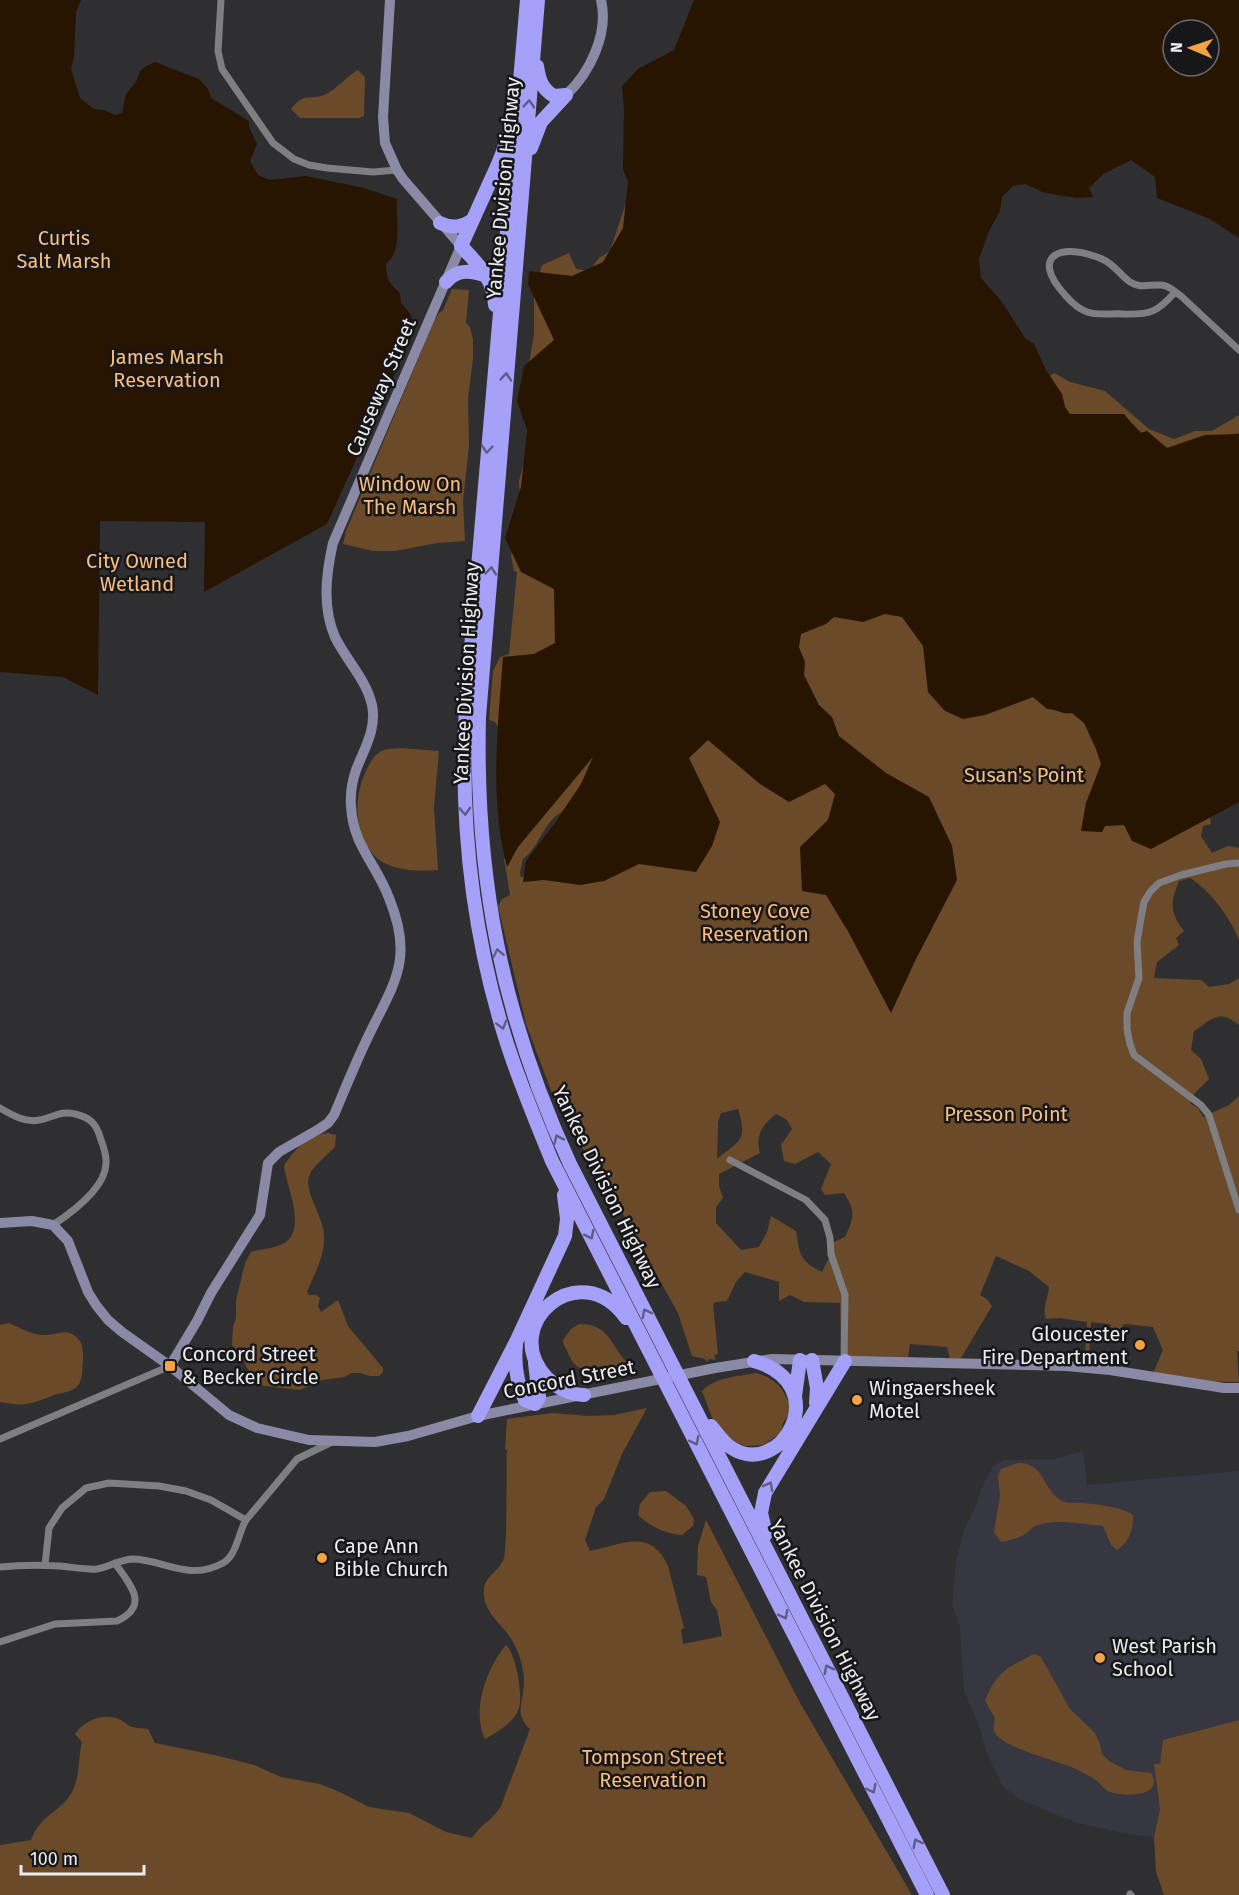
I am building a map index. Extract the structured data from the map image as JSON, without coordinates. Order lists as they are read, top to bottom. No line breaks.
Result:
{"streets":{"highway":["Yankee Division Highway"],"street":["Causeway Street","Concord Street"]},"crossings":[["Causeway Street","Concord Street"]],"parks":["Curtis Salt Marsh","James Marsh Reservation","Window On The Marsh","City Owned Wetland","Susan's Point","Stoney Cove Reservation","Presson Point","Tompson Street Reservation"],"places":{"other":["Gloucester Fire Department","Wingaersheek Motel","Cape Ann Bible Church","West Parish School"],"transit":["Concord Street & Becker Circle"]},"scale_bar":"100 m","north":"left"}
